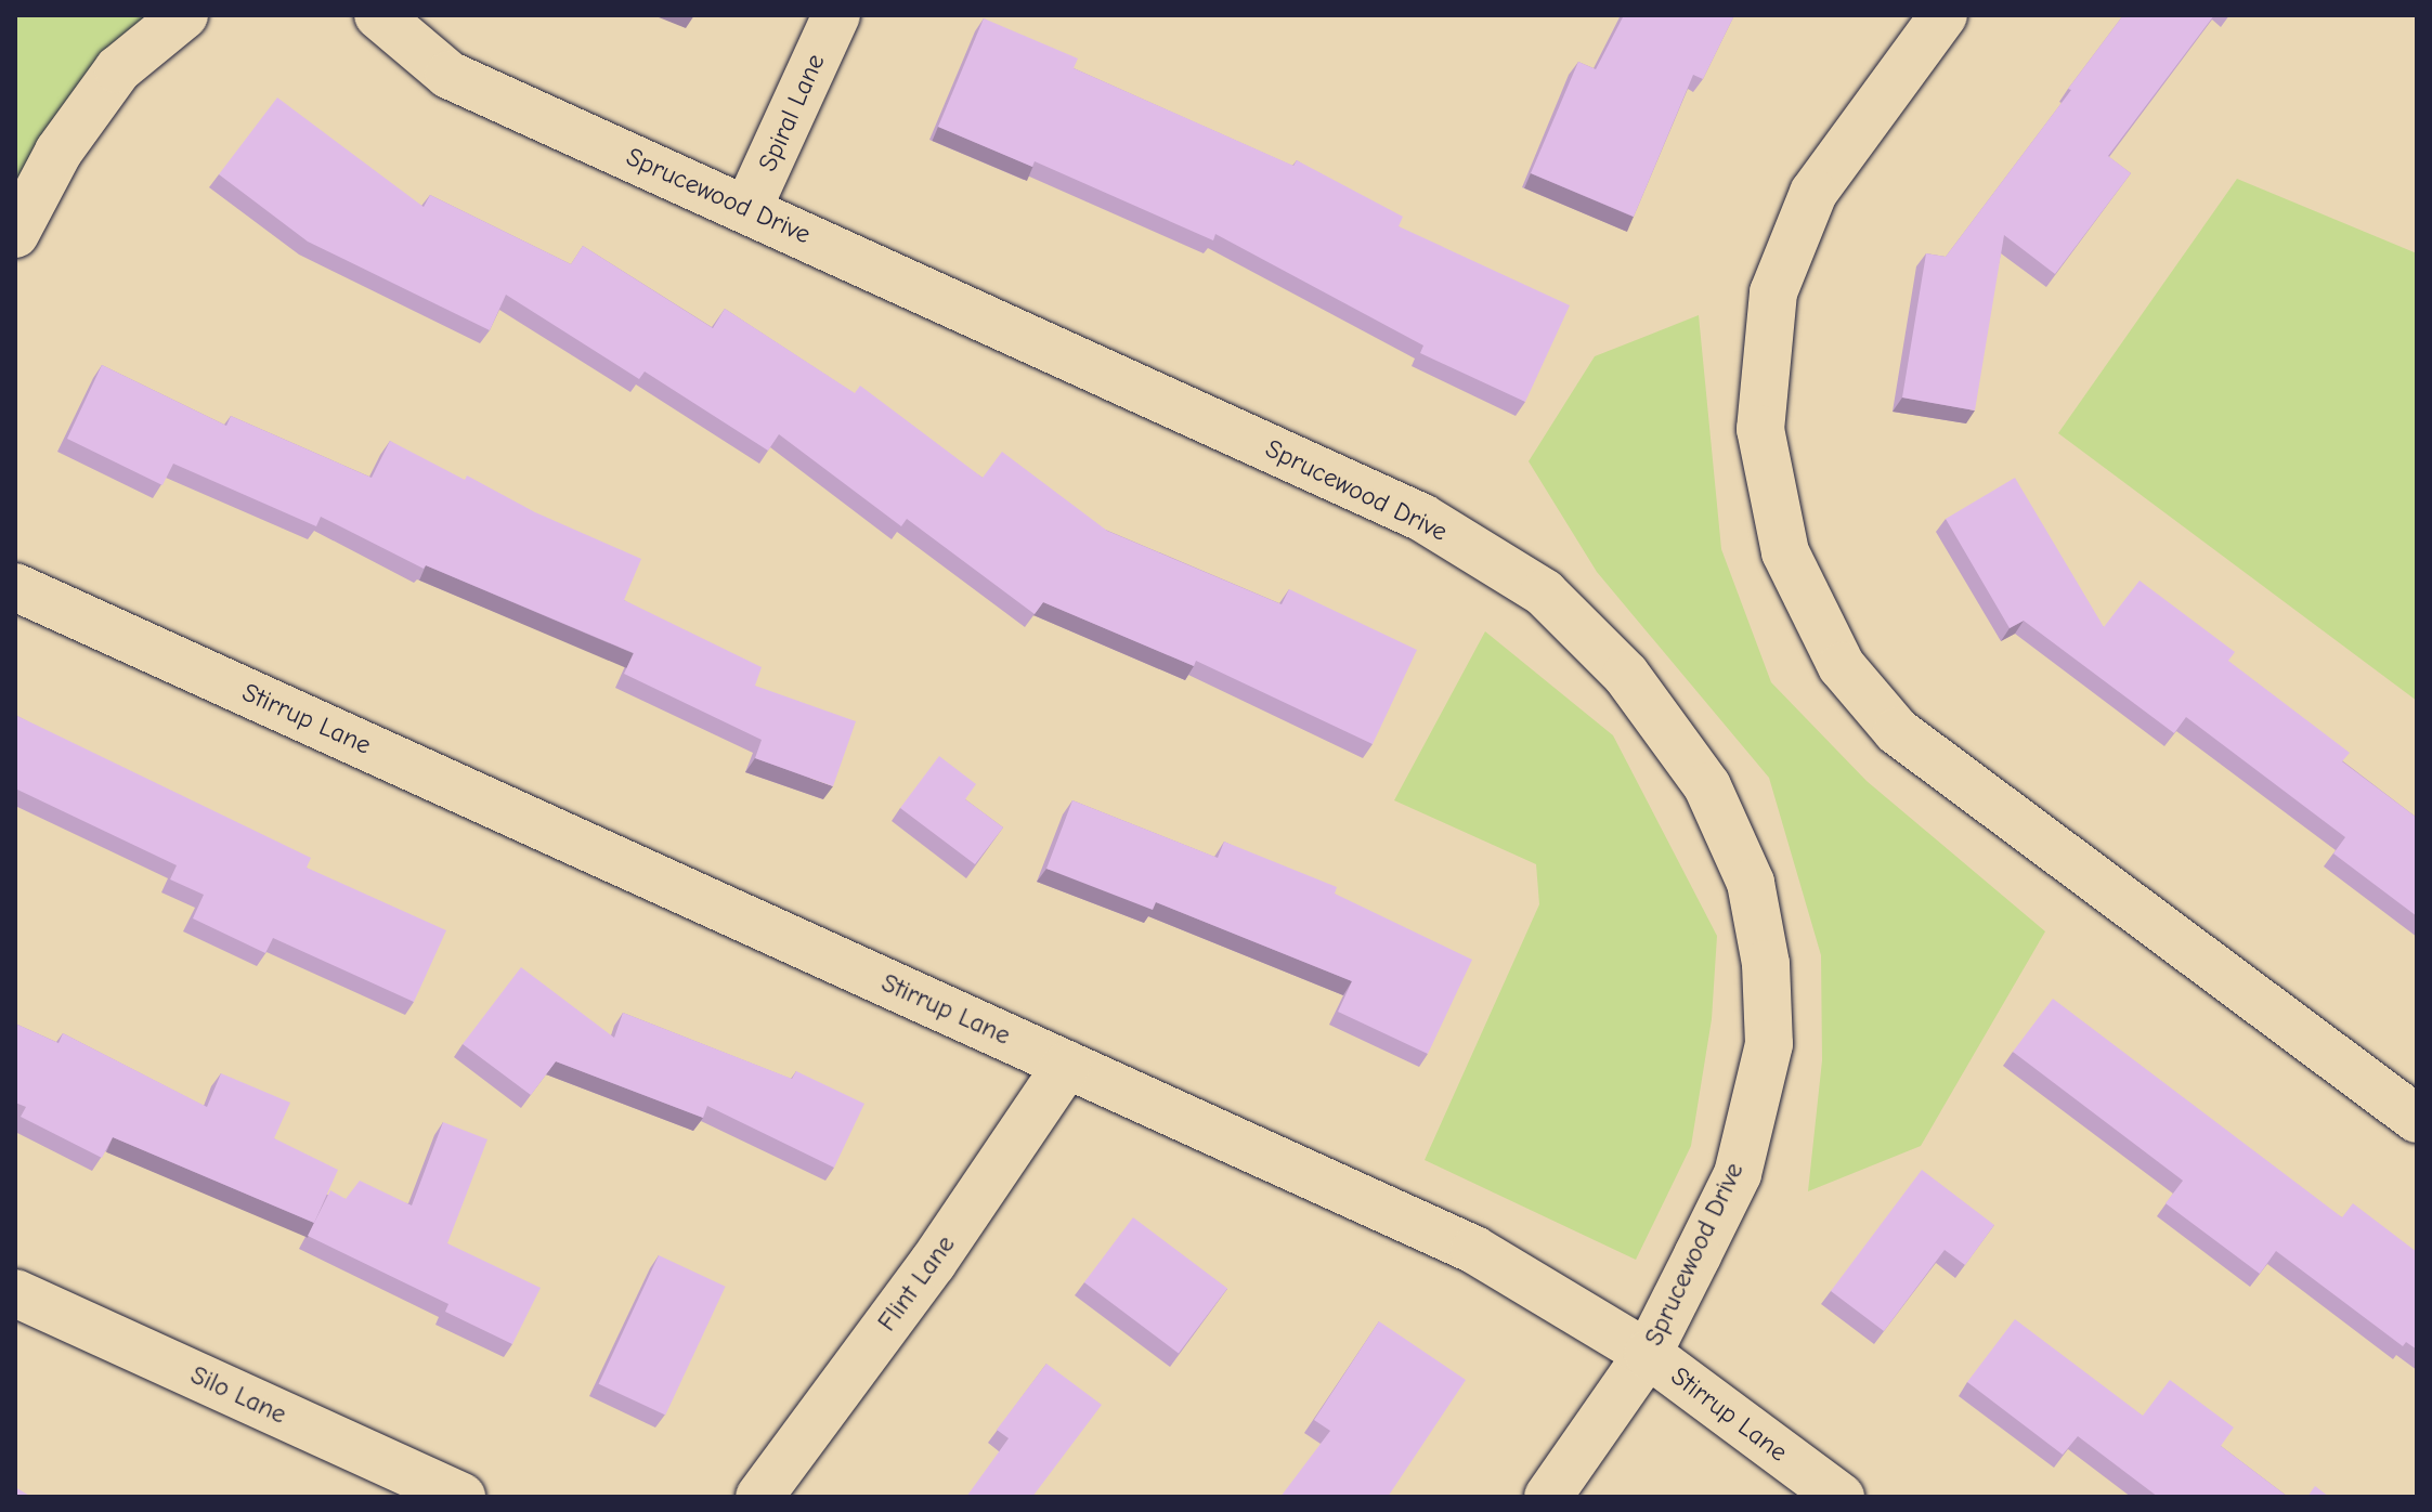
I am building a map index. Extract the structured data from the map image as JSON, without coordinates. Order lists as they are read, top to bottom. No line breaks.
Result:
{"streets":{"street":["Spiral Lane","Sprucewood Drive","Stirrup Lane","Flint Lane","Silo Lane"]},"crossings":[["Spiral Lane","Sprucewood Drive"],["Sprucewood Drive","Stirrup Lane"],["Stirrup Lane","Flint Lane"]]}
